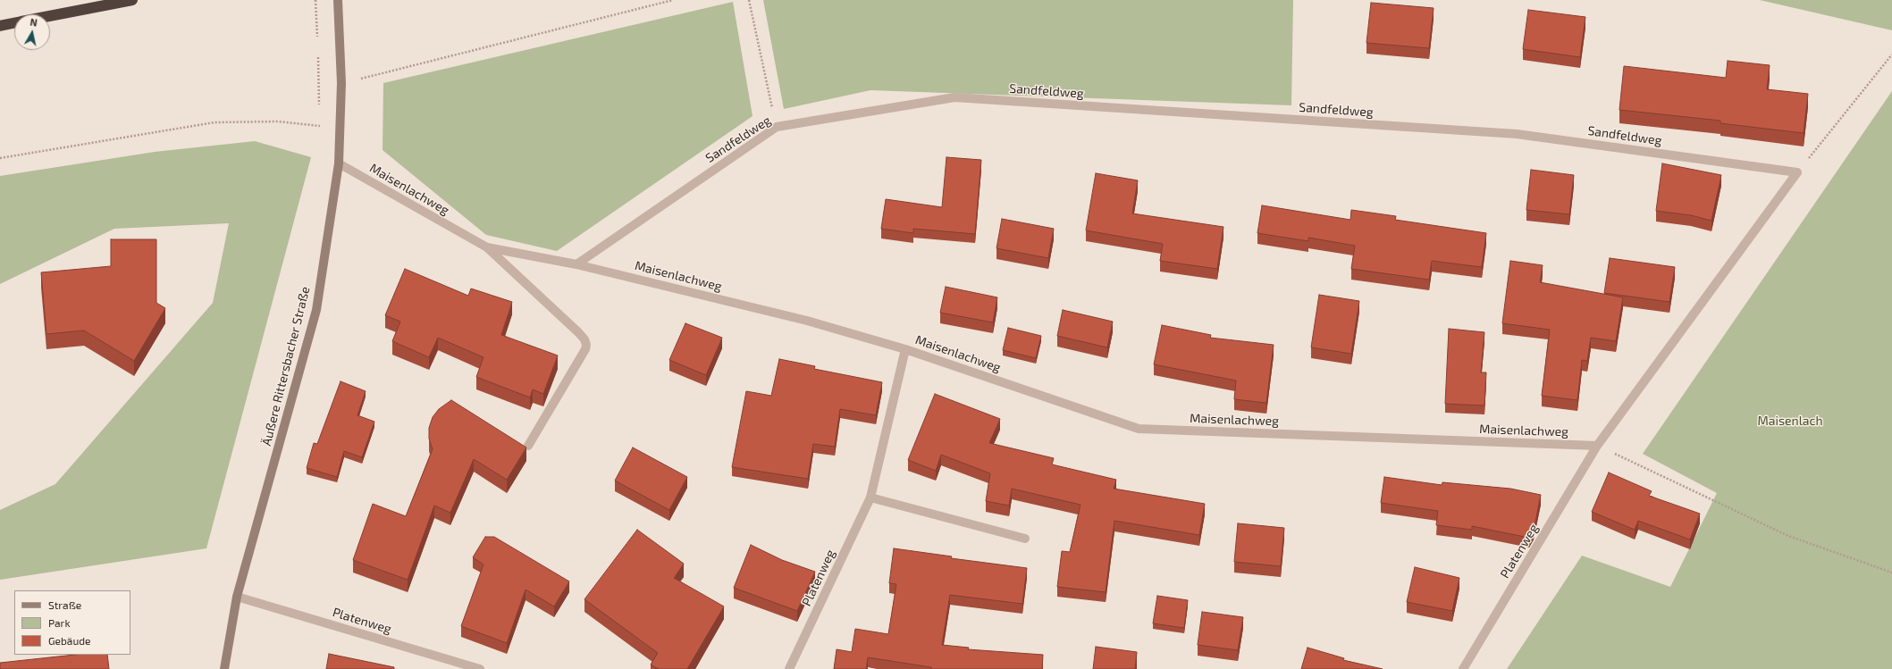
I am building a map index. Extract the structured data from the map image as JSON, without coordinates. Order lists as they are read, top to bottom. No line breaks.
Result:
{"streets":{"main road":["Äußere Rittersbacher Straße"],"street":["Sandfeldweg","Maisenlachweg","Platenweg"]},"crossings":[["Sandfeldweg","Maisenlachweg"],["Maisenlachweg","Äußere Rittersbacher Straße"],["Maisenlachweg","Platenweg"],["Äußere Rittersbacher Straße","Platenweg"]],"parks":["Maisenlach"],"legend":["Straße","Park","Gebäude"],"north":"top"}
